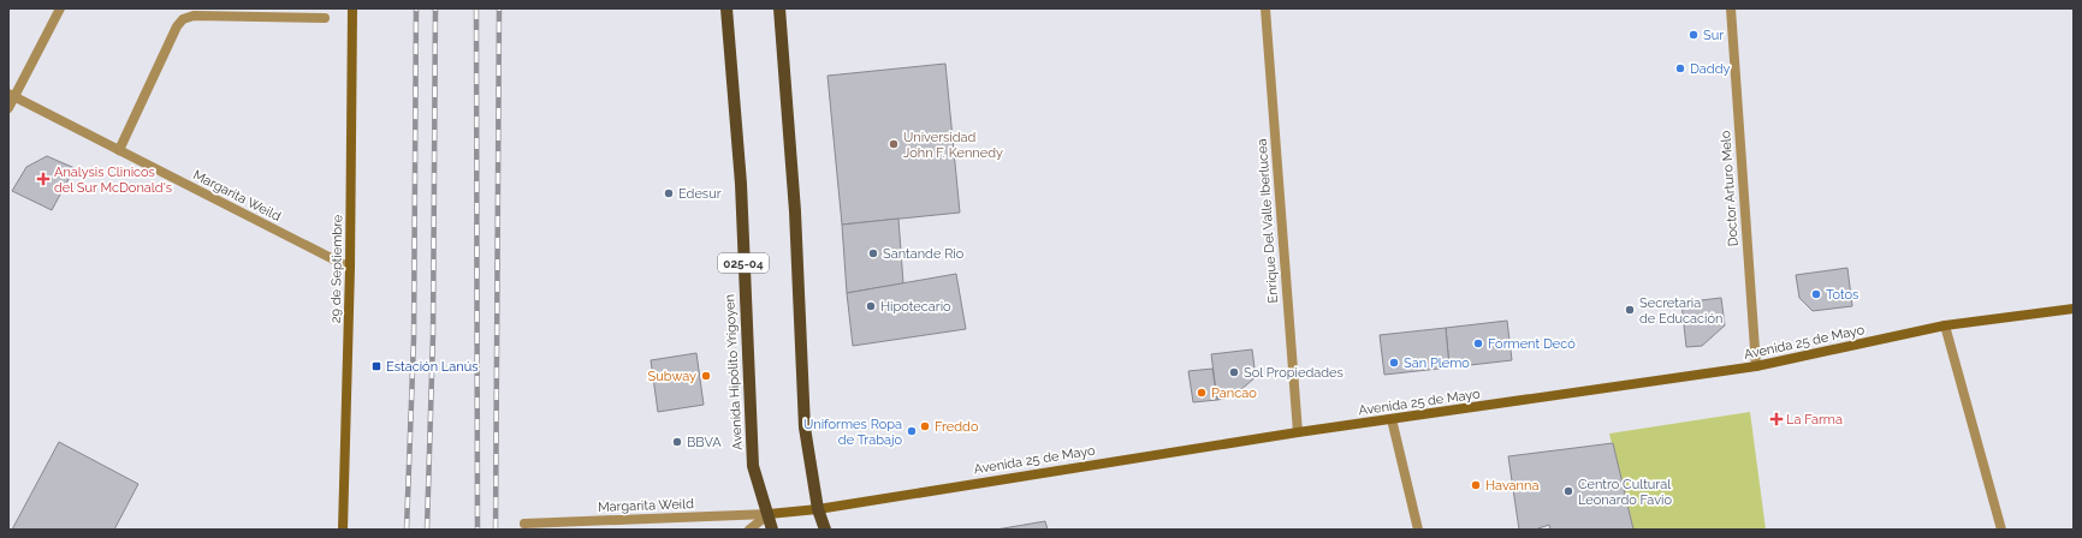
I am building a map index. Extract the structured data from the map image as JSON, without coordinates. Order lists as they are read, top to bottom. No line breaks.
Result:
{"streets":{"main road":["025-04","29 de Septiembre","Avenida 25 de Mayo","Avenida Hipólito Yrigoyen"],"street":["Doctor Arturo Melo","Margarita Weild","Enrique Del Valle Iberlucea"]},"crossings":[["Doctor Arturo Melo","Avenida 25 de Mayo"],["Margarita Weild","29 de Septiembre"],["Margarita Weild","Avenida 25 de Mayo"],["Margarita Weild","Avenida Hipólito Yrigoyen"],["Enrique Del Valle Iberlucea","Avenida 25 de Mayo"],["Avenida 25 de Mayo","Avenida Hipólito Yrigoyen"]],"places":{"other":["Sur","Daddy","Universidad John F. Kennedy","Edesur","Santande Rio","Totos","Hipotecario","Secretaria de Educación","Forment Decó","San Plemo","Sol Propiedades","Subway","Pancao","Freddo","Uniformes Ropa de Trabajo","BBVA","Havanna","Centro Cultural Leonardo Favio"],"health":["Analysis Clinicos del Sur McDonald's","La Farma"],"transit":["Estación Lanús"]}}
